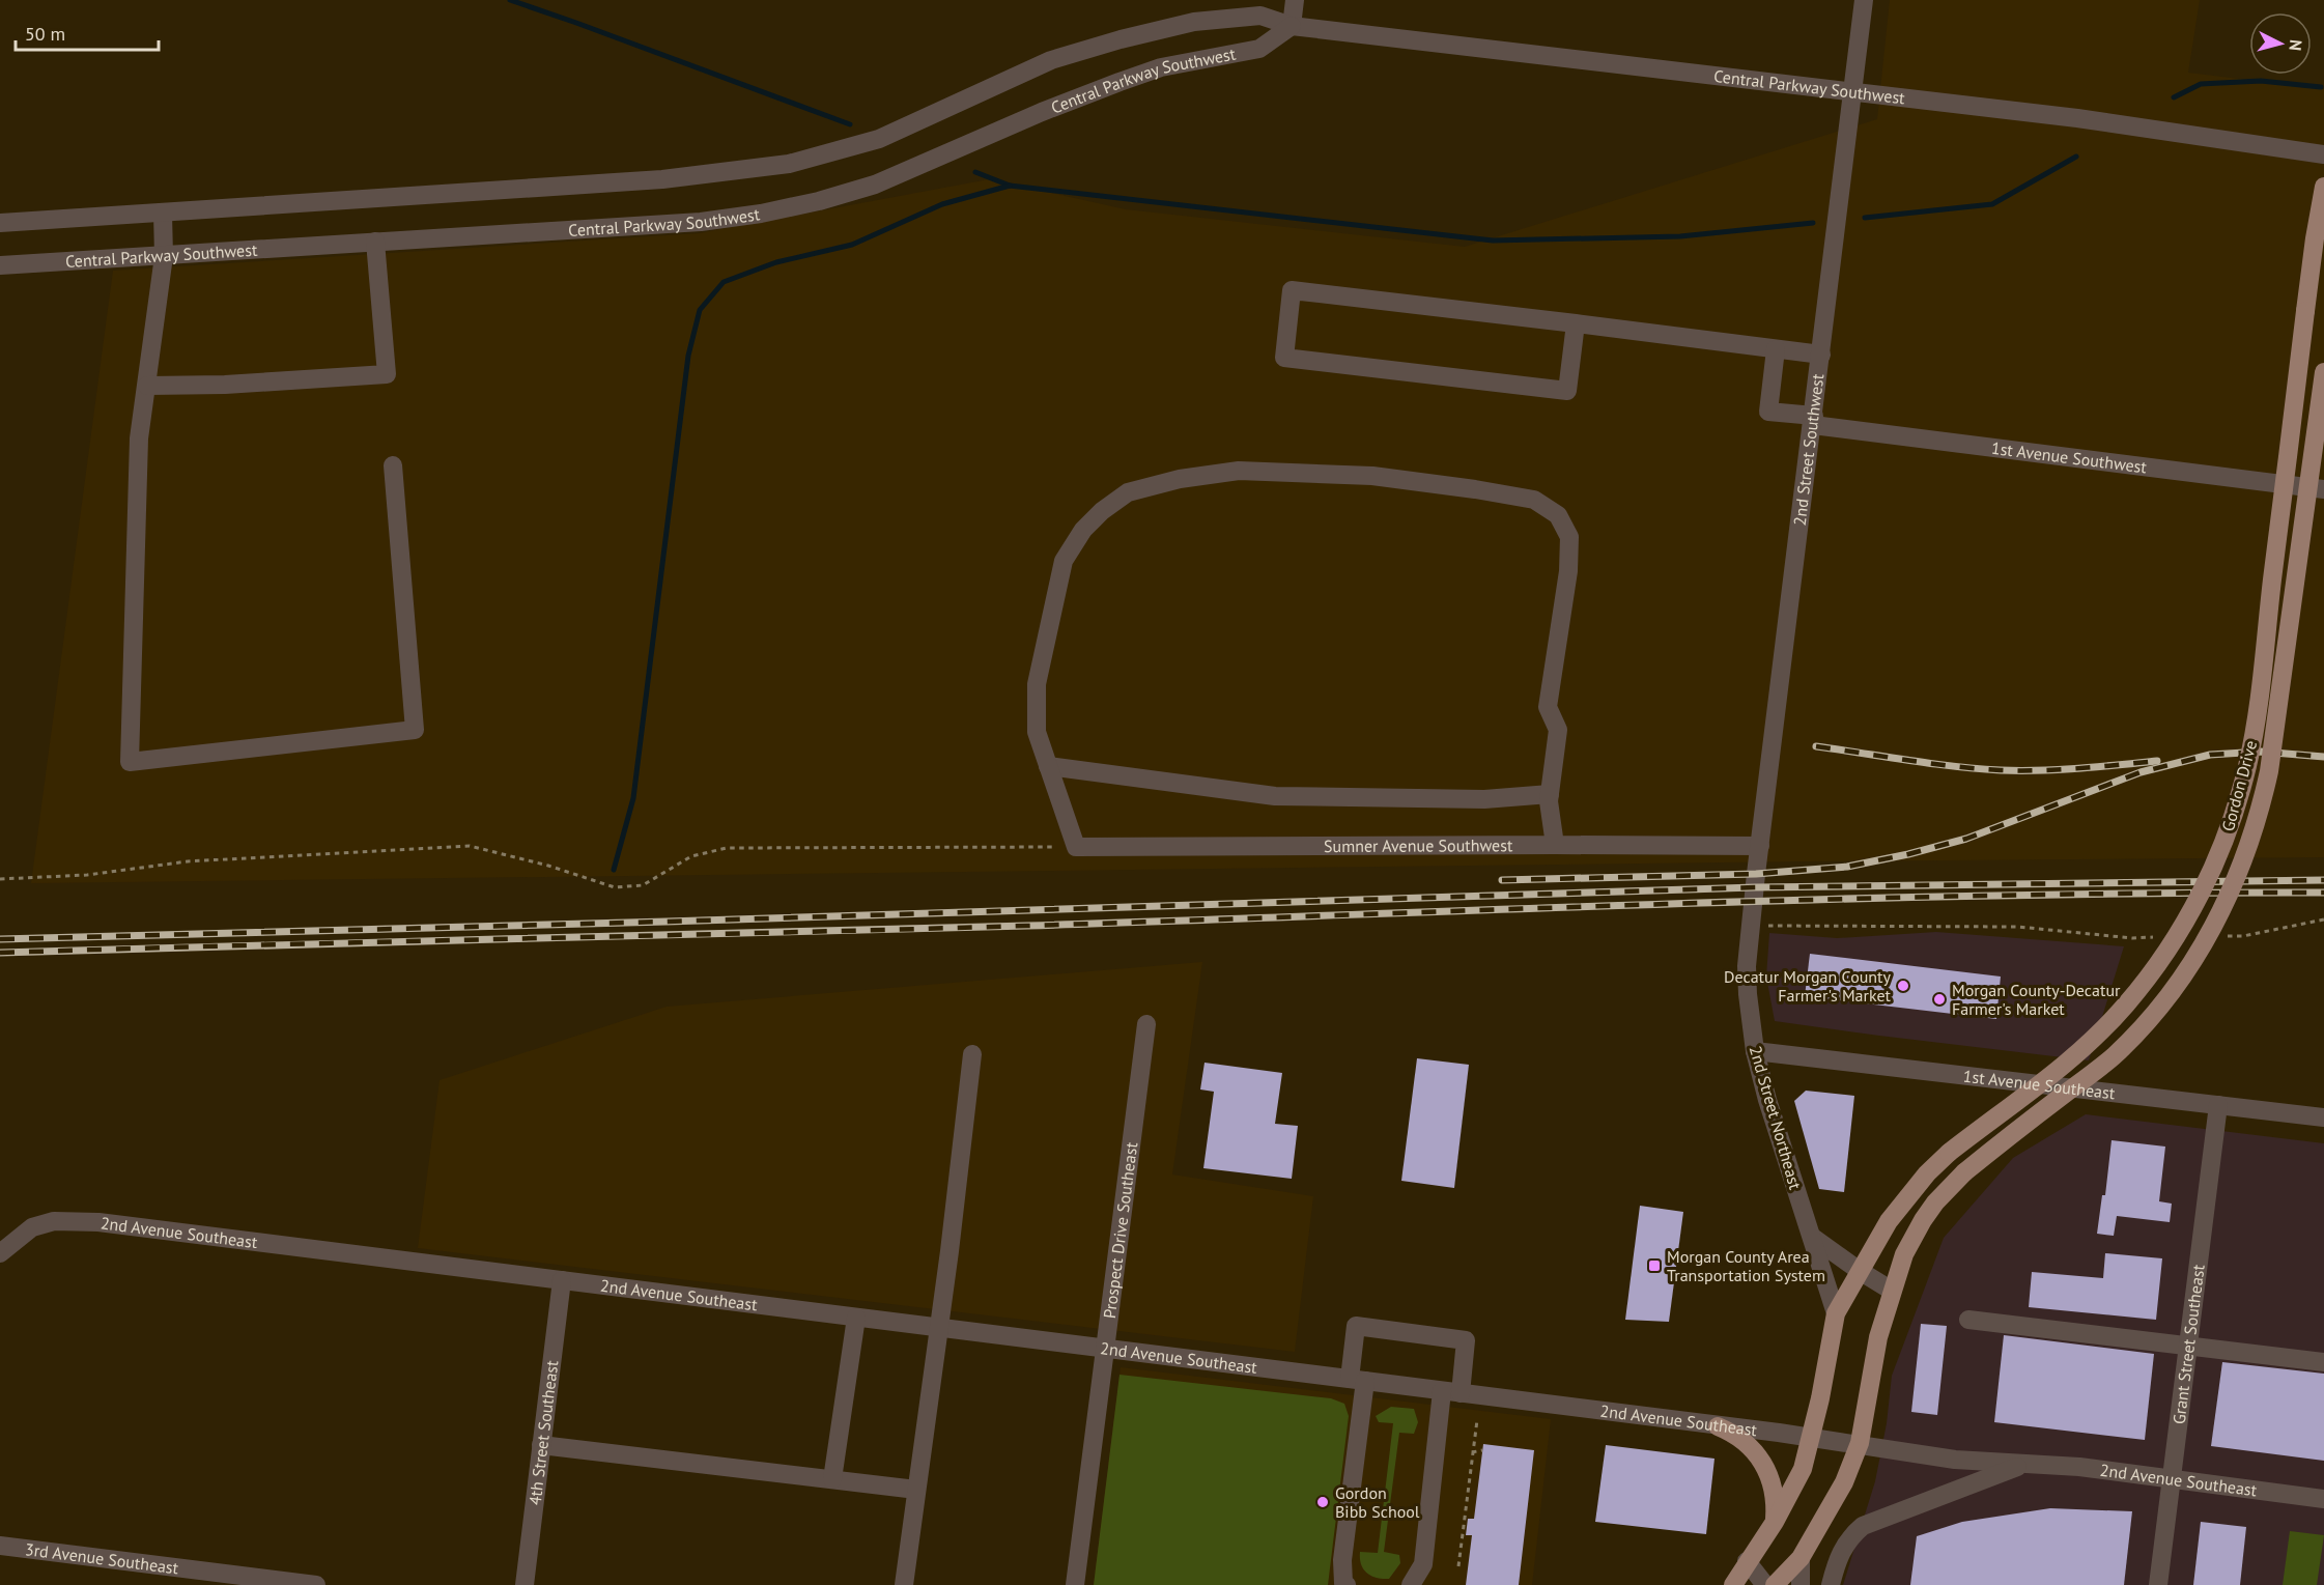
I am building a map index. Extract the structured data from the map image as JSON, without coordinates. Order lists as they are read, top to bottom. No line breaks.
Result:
{"streets":{"main road":["Gordon Drive"],"street":["Central Parkway Southwest","2nd Street Southwest","1st Avenue Southwest","Sumner Avenue Southwest","1st Avenue Southeast","2nd Street Northeast","Prospect Drive Southeast","2nd Avenue Southeast","Grant Street Southeast","4th Street Southeast","3rd Avenue Southeast"]},"crossings":[["Central Parkway Southwest","2nd Street Southwest"],["2nd Street Southwest","1st Avenue Southwest"],["2nd Street Southwest","Sumner Avenue Southwest"],["2nd Street Southwest","2nd Street Northeast"],["Gordon Drive","2nd Street Northeast"],["Gordon Drive","2nd Avenue Southeast"],["1st Avenue Southeast","2nd Street Northeast"],["1st Avenue Southeast","Grant Street Southeast"],["Prospect Drive Southeast","2nd Avenue Southeast"],["2nd Avenue Southeast","Grant Street Southeast"],["2nd Avenue Southeast","4th Street Southeast"]],"places":{"other":["Decatur Morgan County Farmer's Market","Morgan County-Decatur Farmer's Market","Gordon Bibb School"],"transit":["Morgan County Area Transportation System"]},"scale_bar":"50 m","north":"right"}
